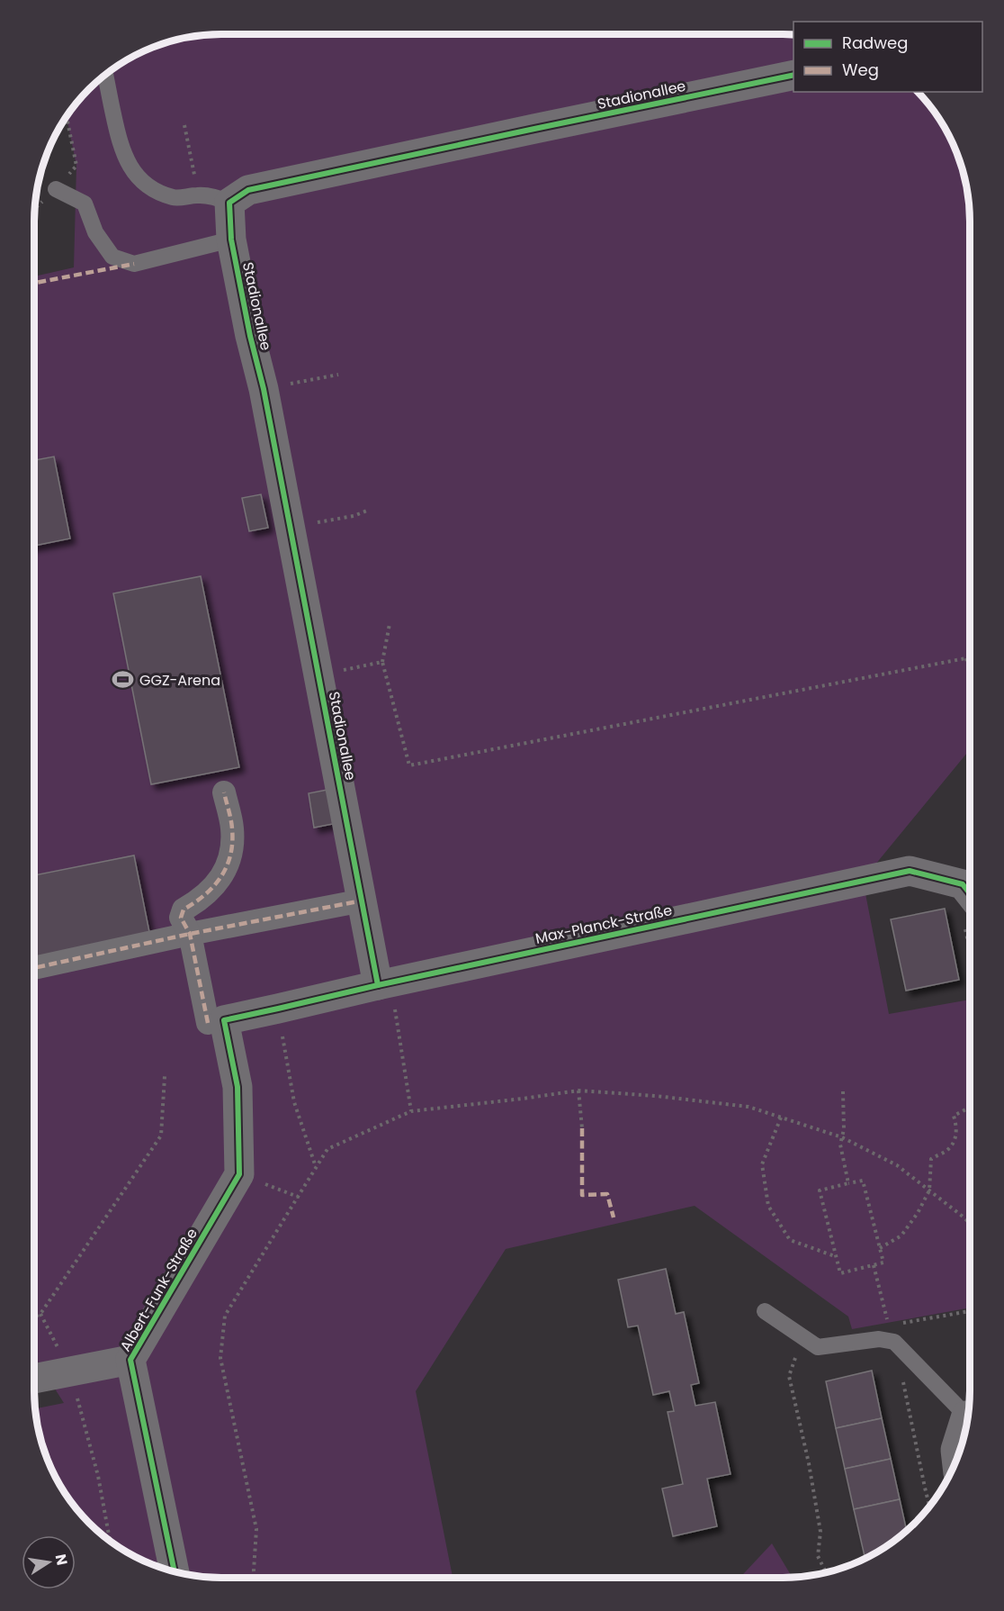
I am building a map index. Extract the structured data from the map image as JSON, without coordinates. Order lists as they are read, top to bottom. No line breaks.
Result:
{"streets":{"street":["Stadionallee","Max-Planck-Straße","Albert-Funk-Straße"]},"crossings":[["Stadionallee","Max-Planck-Straße"]],"places":{"sports":["GGZ-Arena"]},"legend":["Radweg","Weg"],"north":"right"}
